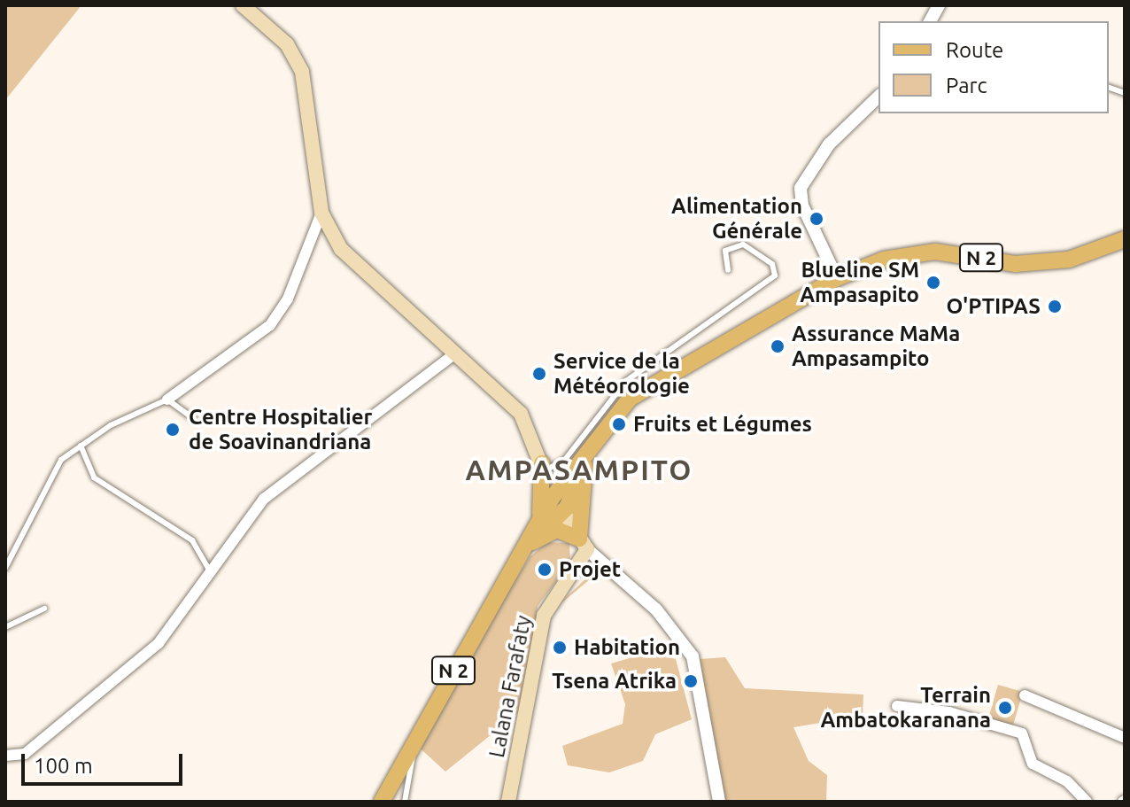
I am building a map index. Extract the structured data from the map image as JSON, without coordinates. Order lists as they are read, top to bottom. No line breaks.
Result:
{"streets":{"main road":["N 2","Lalana Farafaty"]},"districts":["AMPASAMPITO"],"places":["Alimentation Générale","Blueline SM Ampasapito","O'PTIPAS","Assurance MaMa Ampasampito","Service de la Météorologie","Fruits et Légumes","Centre Hospitalier de Soavinandriana","Projet","Habitation","Tsena Atrika","Terrain Ambatokaranana"],"legend":["Route","Parc"],"scale_bar":"100 m"}
